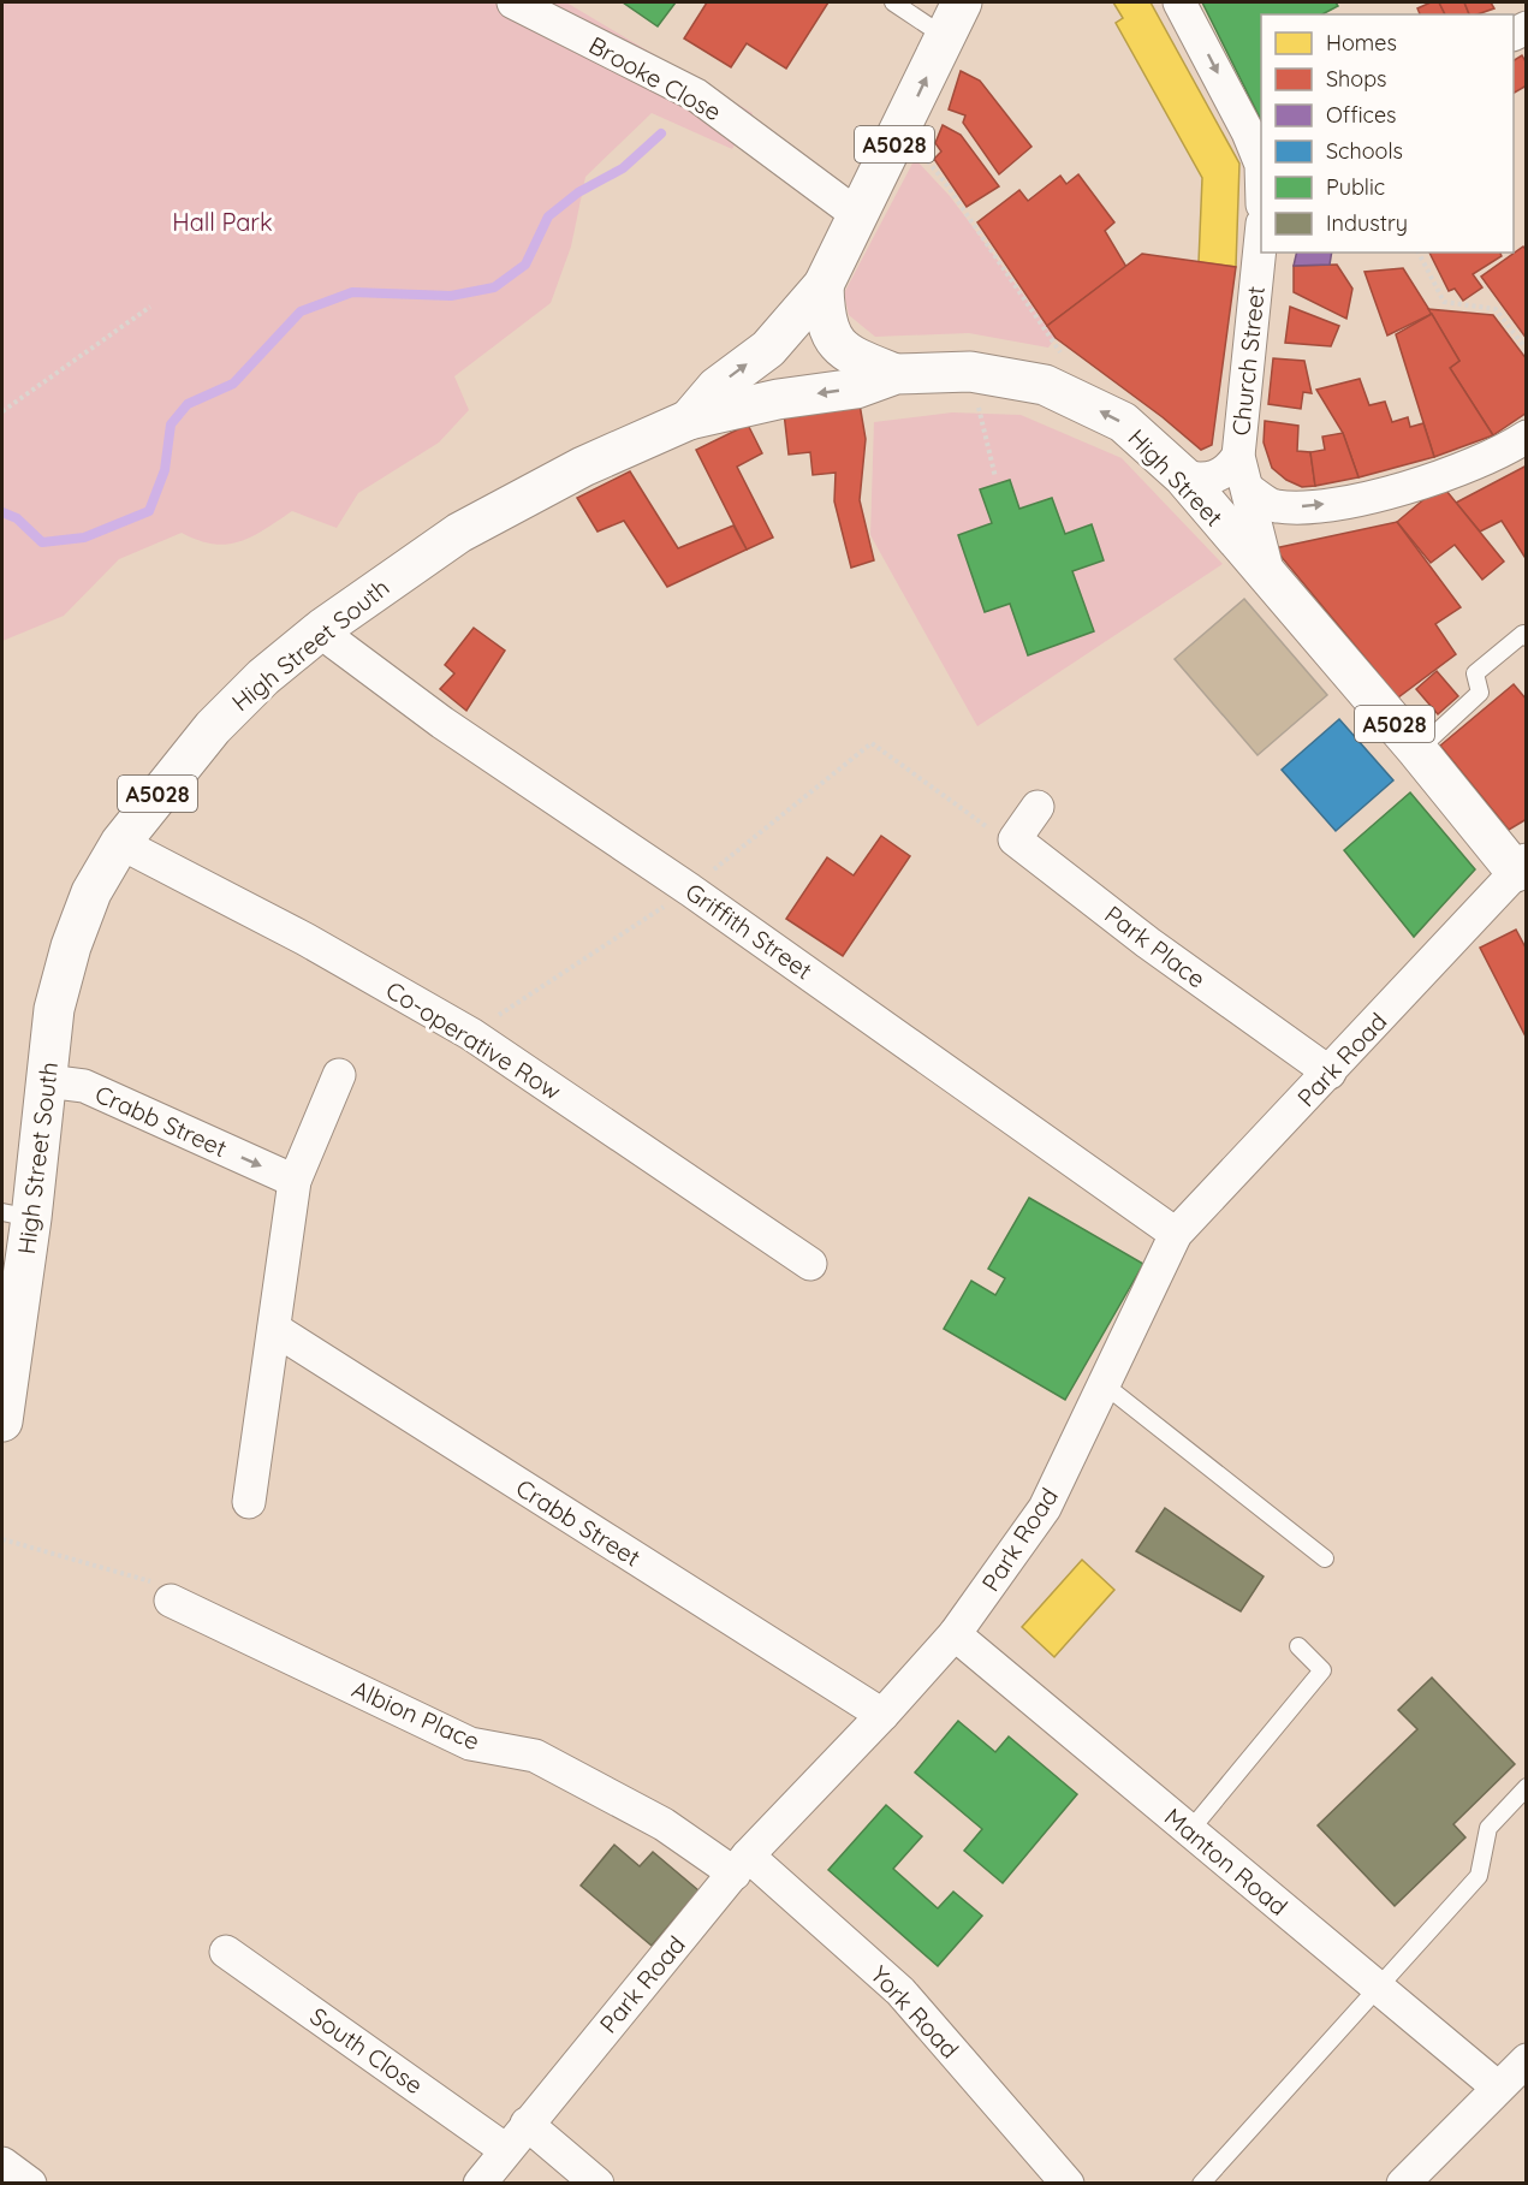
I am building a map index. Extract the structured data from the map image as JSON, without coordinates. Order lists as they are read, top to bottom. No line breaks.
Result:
{"streets":{"main road":["A5028","High Street","High Street South"],"street":["Brooke Close","Church Street","Griffith Street","Park Place","Co-operative Row","Park Road","Crabb Street","Albion Place","Manton Road","York Road","South Close"]},"crossings":[["Brooke Close","A5028"],["A5028","Church Street"],["A5028","High Street"],["A5028","High Street South"],["A5028","Park Road"],["Church Street","High Street"],["High Street","High Street South"],["High Street South","Griffith Street"],["High Street South","Co-operative Row"],["High Street South","Crabb Street"],["Griffith Street","Park Road"],["Park Place","Park Road"],["Park Road","Crabb Street"],["Park Road","Albion Place"],["Park Road","Manton Road"],["Park Road","York Road"],["Park Road","South Close"],["Albion Place","York Road"]],"parks":["Hall Park"],"legend":["Homes","Shops","Offices","Schools","Public","Industry"]}
